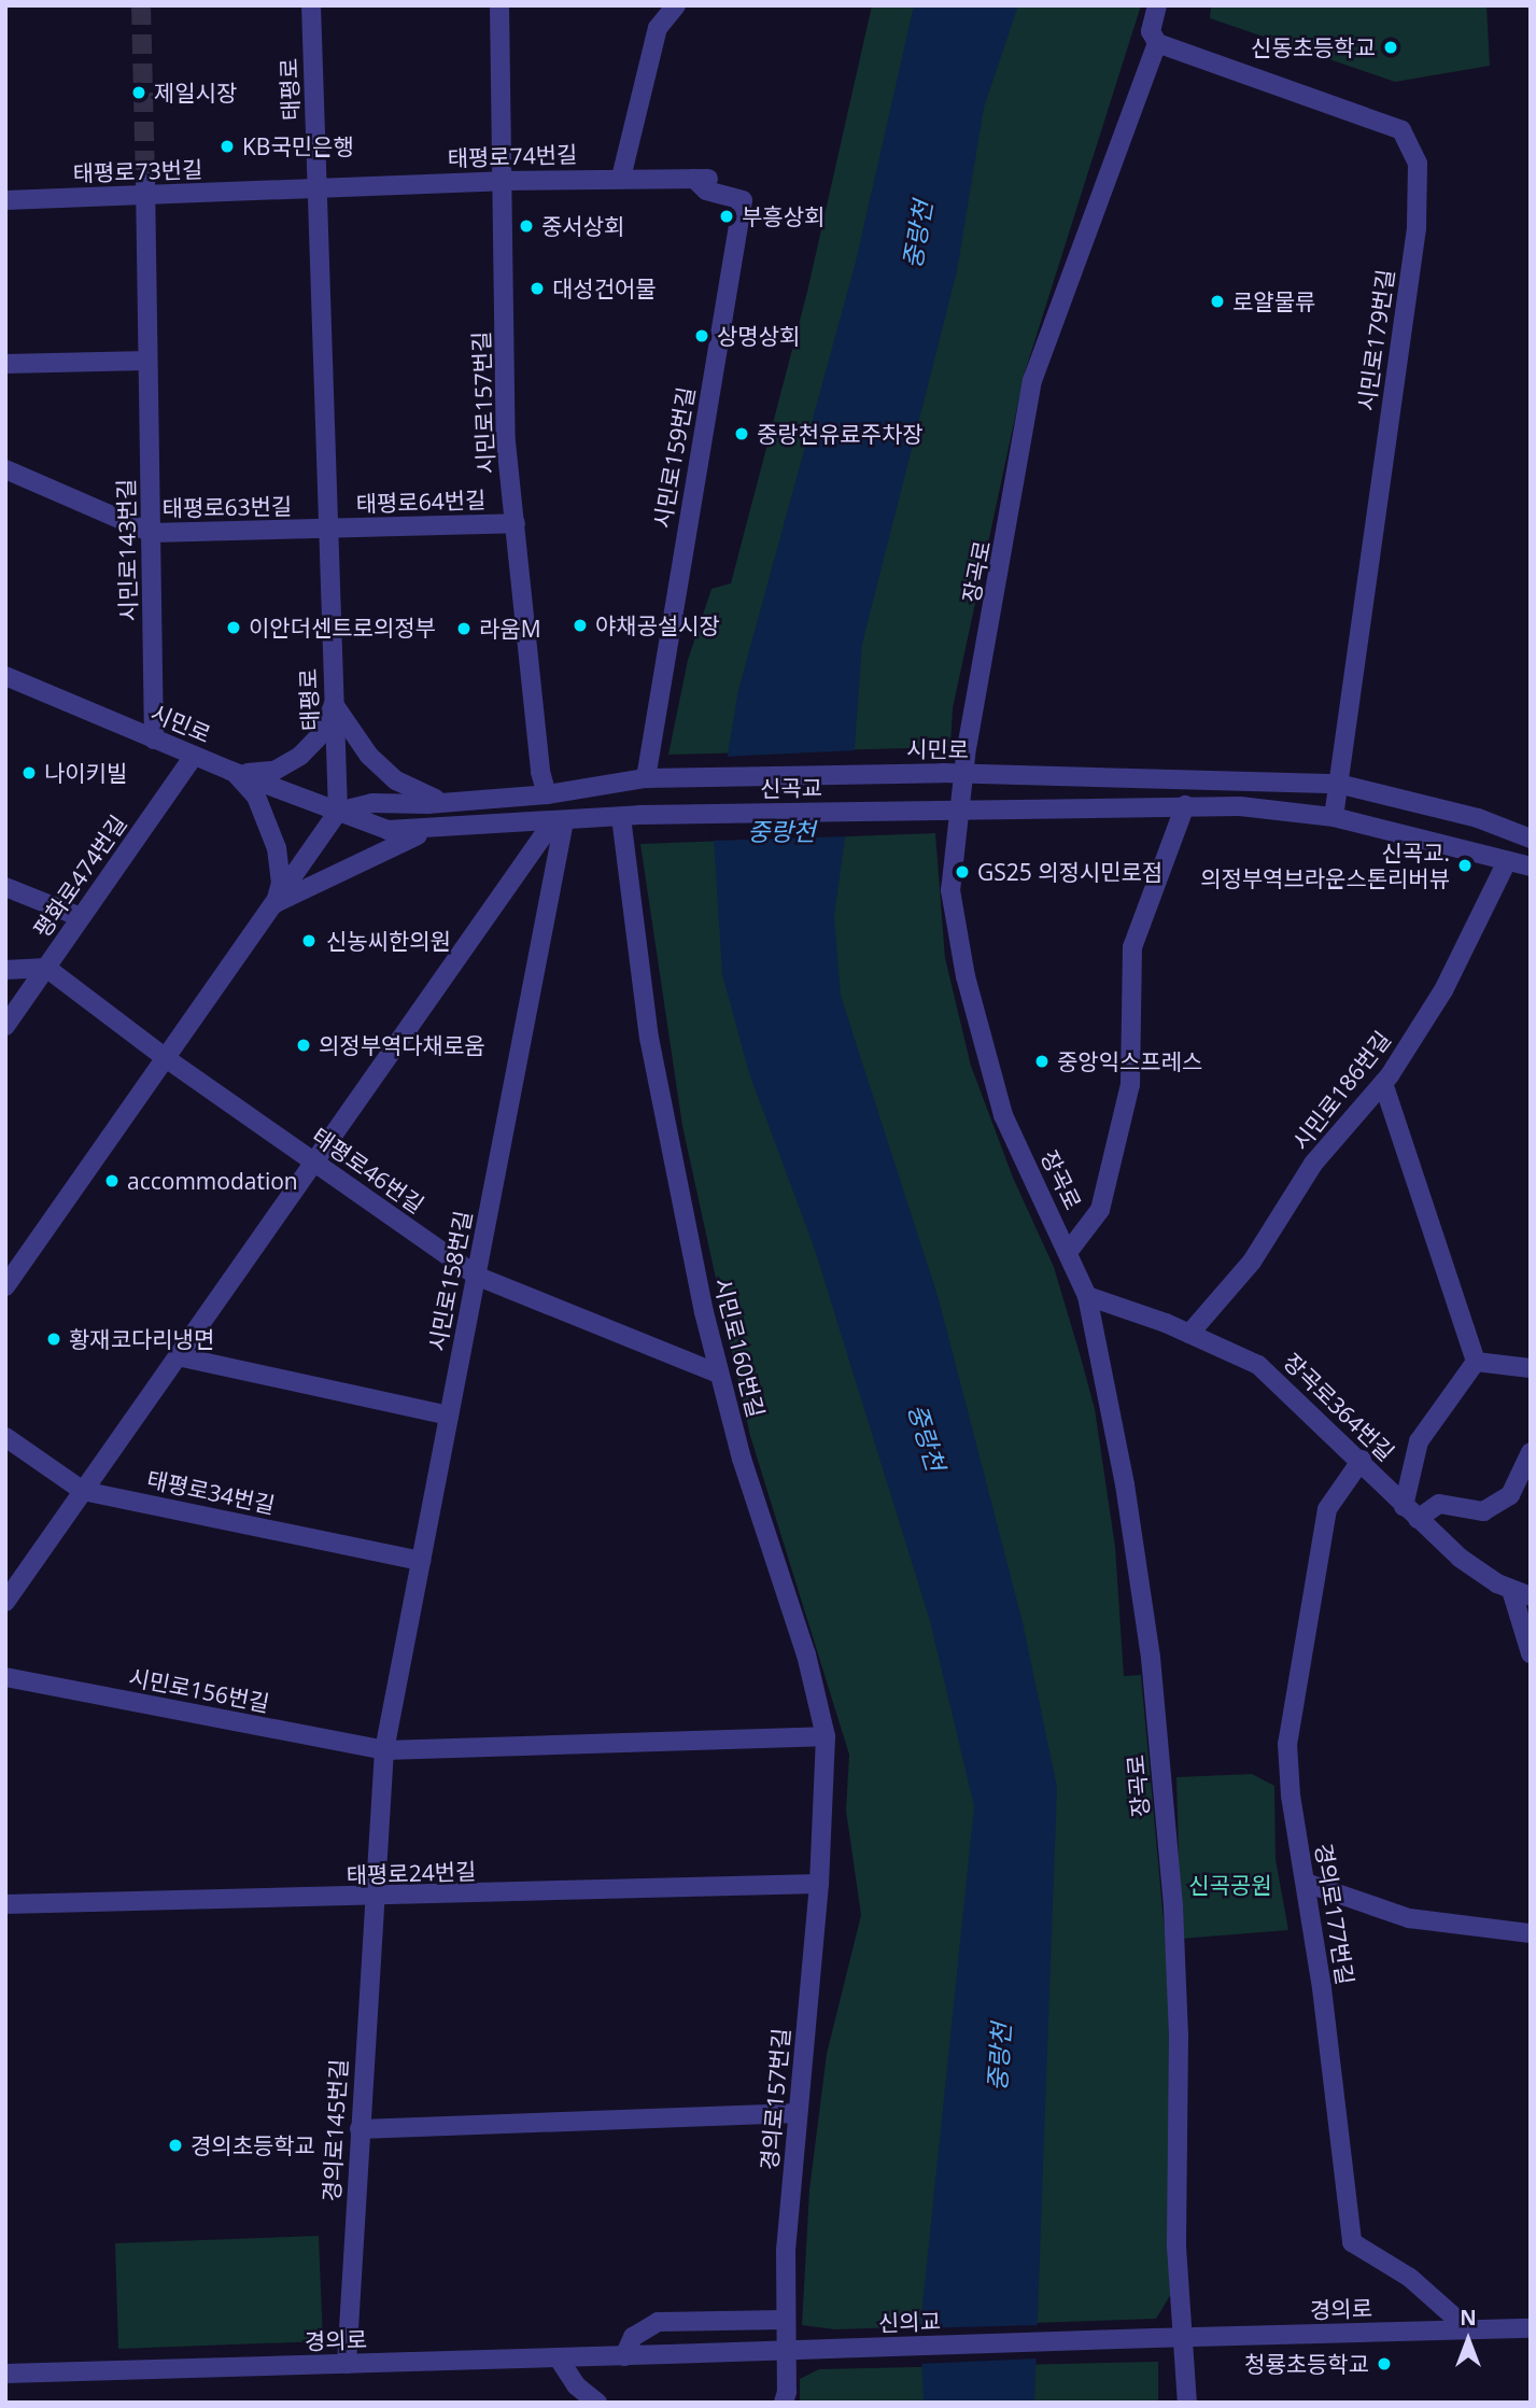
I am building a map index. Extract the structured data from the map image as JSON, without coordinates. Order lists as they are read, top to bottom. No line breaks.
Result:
{"streets":{"street":["태평로","태평로74번길","태평로73번길","시민로179번길","시민로157번길","시민로159번길","태평로64번길","태평로63번길","시민로143번길","장곡로","시민로","신곡교","평화로474번길","시민로186번길","태평로46번길","시민로158번길","시민로160번길","장곡로364번길","태평로34번길","시민로156번길","태평로24번길","경의로177번길","경의로157번길","경의로145번길","경의로","신의교"]},"crossings":[["태평로","태평로74번길"],["태평로","태평로73번길"],["태평로","태평로64번길"],["태평로","태평로63번길"],["태평로","시민로"],["태평로74번길","태평로73번길"],["태평로74번길","시민로157번길"],["태평로74번길","시민로159번길"],["태평로73번길","시민로143번길"],["시민로179번길","장곡로"],["시민로179번길","시민로"],["시민로157번길","태평로64번길"],["시민로157번길","시민로"],["시민로159번길","시민로"],["태평로64번길","태평로63번길"],["태평로63번길","시민로143번길"],["시민로143번길","시민로"],["장곡로","시민로"],["장곡로","신곡교"],["장곡로","장곡로364번길"],["장곡로","경의로"],["시민로","신곡교"],["시민로","평화로474번길"],["시민로","시민로158번길"],["시민로","시민로160번길"],["신곡교","시민로160번길"],["평화로474번길","태평로46번길"],["시민로186번길","장곡로364번길"],["태평로46번길","시민로158번길"],["태평로46번길","시민로160번길"],["시민로158번길","태평로34번길"],["시민로158번길","시민로156번길"],["시민로158번길","태평로24번길"],["시민로158번길","경의로145번길"],["시민로160번길","태평로24번길"],["시민로160번길","경의로157번길"],["장곡로364번길","경의로177번길"],["태평로24번길","경의로157번길"],["태평로24번길","경의로145번길"],["경의로177번길","경의로"],["경의로145번길","경의로"],["경의로","신의교"]],"water":["중랑천"],"parks":["신곡공원"],"places":["신동초등학교","제일시장","KB국민은행","부흥상회","중서상회","대성건어물","로얄물류","상명상회","중랑천유료주차장","야채공설시장","이안더센트로의정부","라움M","나이키빌","신곡교. 의정부역브라운스톤리버뷰","GS25 의정시민로점","신농씨한의원","의정부역다채로움","중앙익스프레스","accommodation","황재코다리냉면","경의초등학교","청룡초등학교"],"north":"top"}
